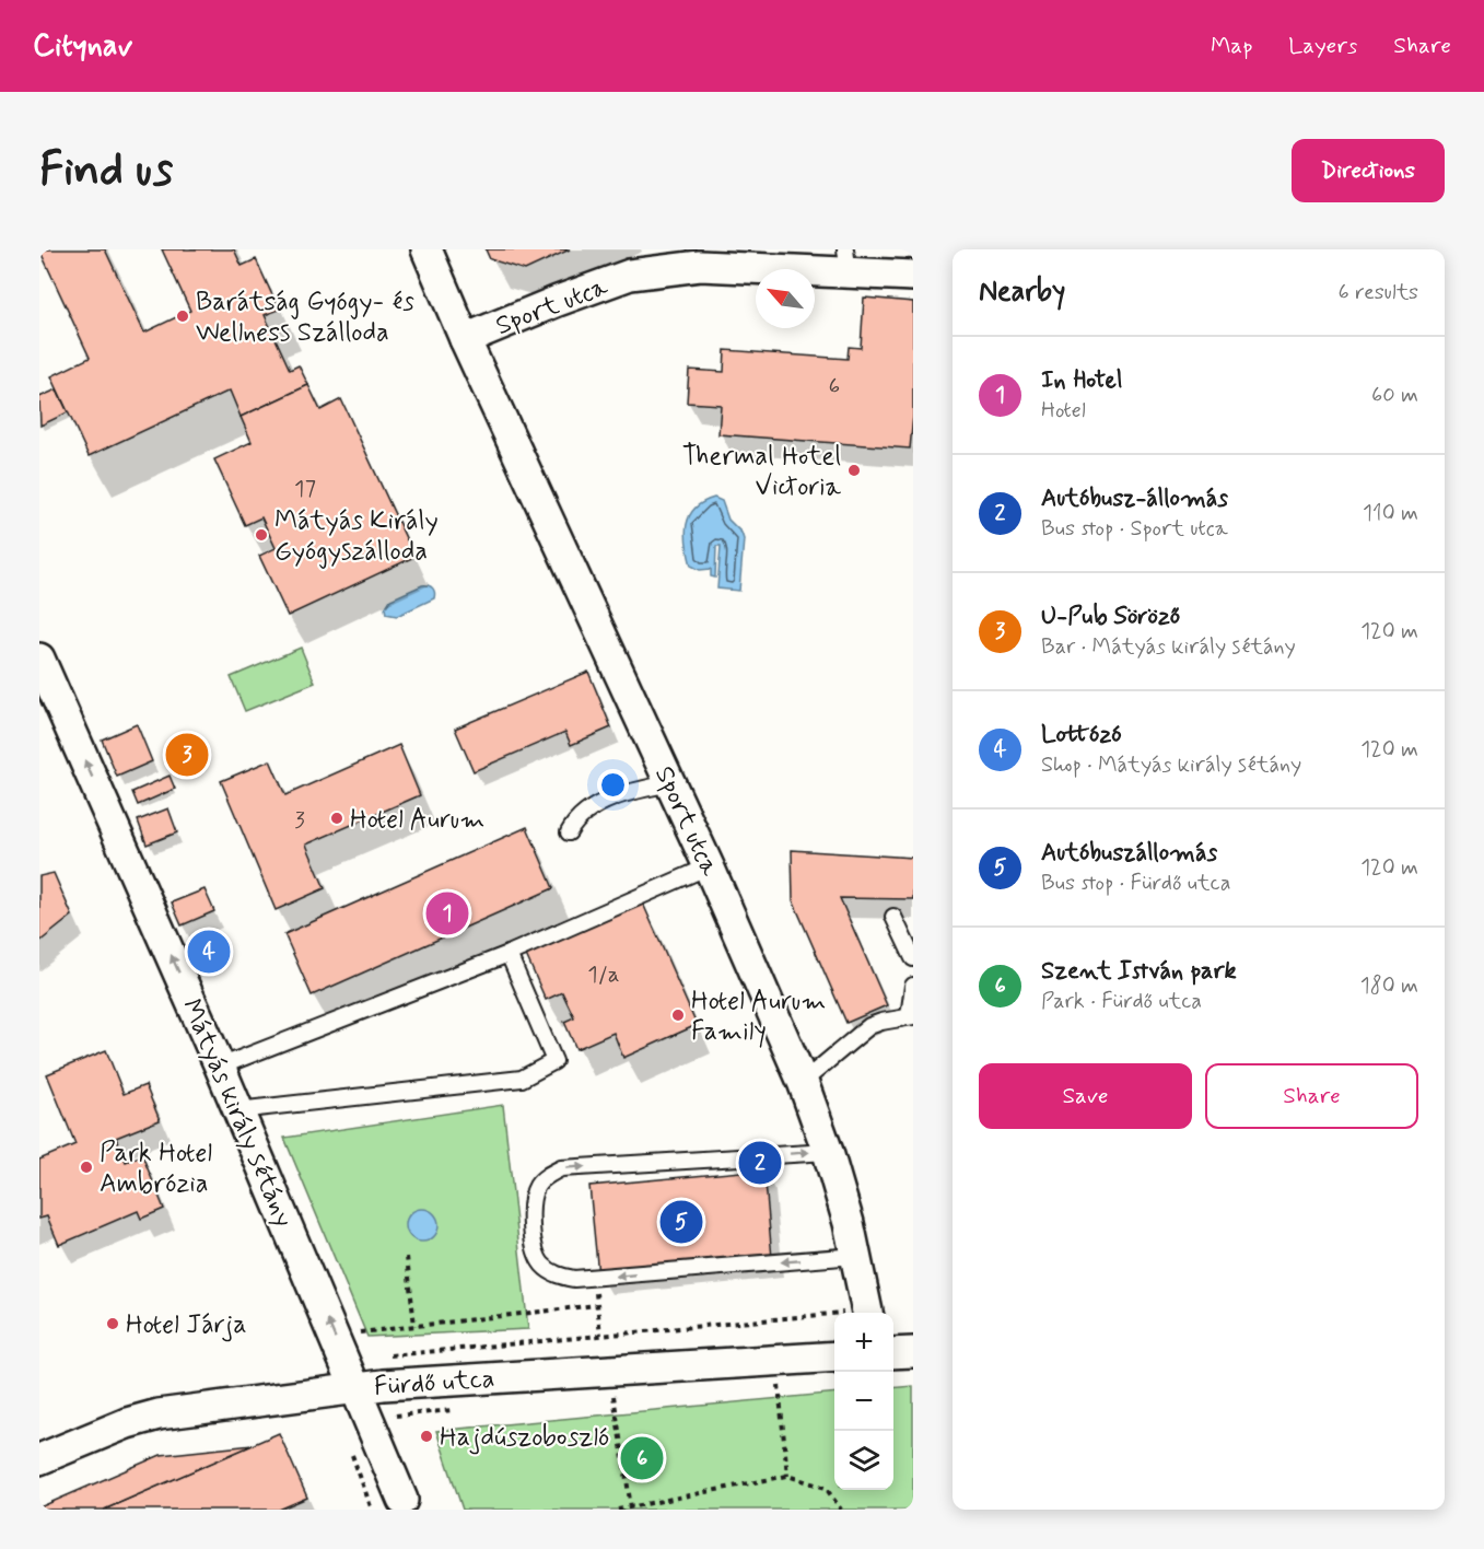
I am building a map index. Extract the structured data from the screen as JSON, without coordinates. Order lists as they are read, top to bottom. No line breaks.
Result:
{"streets":{"street":["Sport utca","Mátyás király sétány","Fürdő utca"]},"crossings":[["Mátyás király sétány","Fürdő utca"]],"one_way":["Mátyás király sétány"],"places":["Barátság Gyógy- és Wellness Szálloda","Thermal Hotel Victoria","Mátyás Király Gyógyszálloda","Hotel Aurum","Hotel Aurum Family","Park Hotel Ambrózia","Hotel Járja","Hajdúszoboszló"],"house_numbers":["6","17","3","1/a"],"north":"top left","page":{"header":"Citynav","nav":["Map","Layers","Share"],"buttons":["Directions",["Save","Share"]],"title":"Find us","heading":["Nearby","6 results"],"list":[{"mark":"1","name":"In Hotel","note":"Hotel","value":"60 m"},{"mark":"2","name":"Autóbusz-állomás","note":"Bus stop · Sport utca","value":"110 m"},{"mark":"3","name":"U-Pub Söröző","note":"Bar · Mátyás király sétány","value":"120 m"},{"mark":"4","name":"Lottózó","note":"Shop · Mátyás király sétány","value":"120 m"},{"mark":"5","name":"Autóbuszállomás","note":"Bus stop · Fürdő utca","value":"120 m"},{"mark":"6","name":"Szent István park","note":"Park · Fürdő utca","value":"180 m"}],"pins":["3","1","4","2","5","6"],"map_buttons":["+","−"]}}
